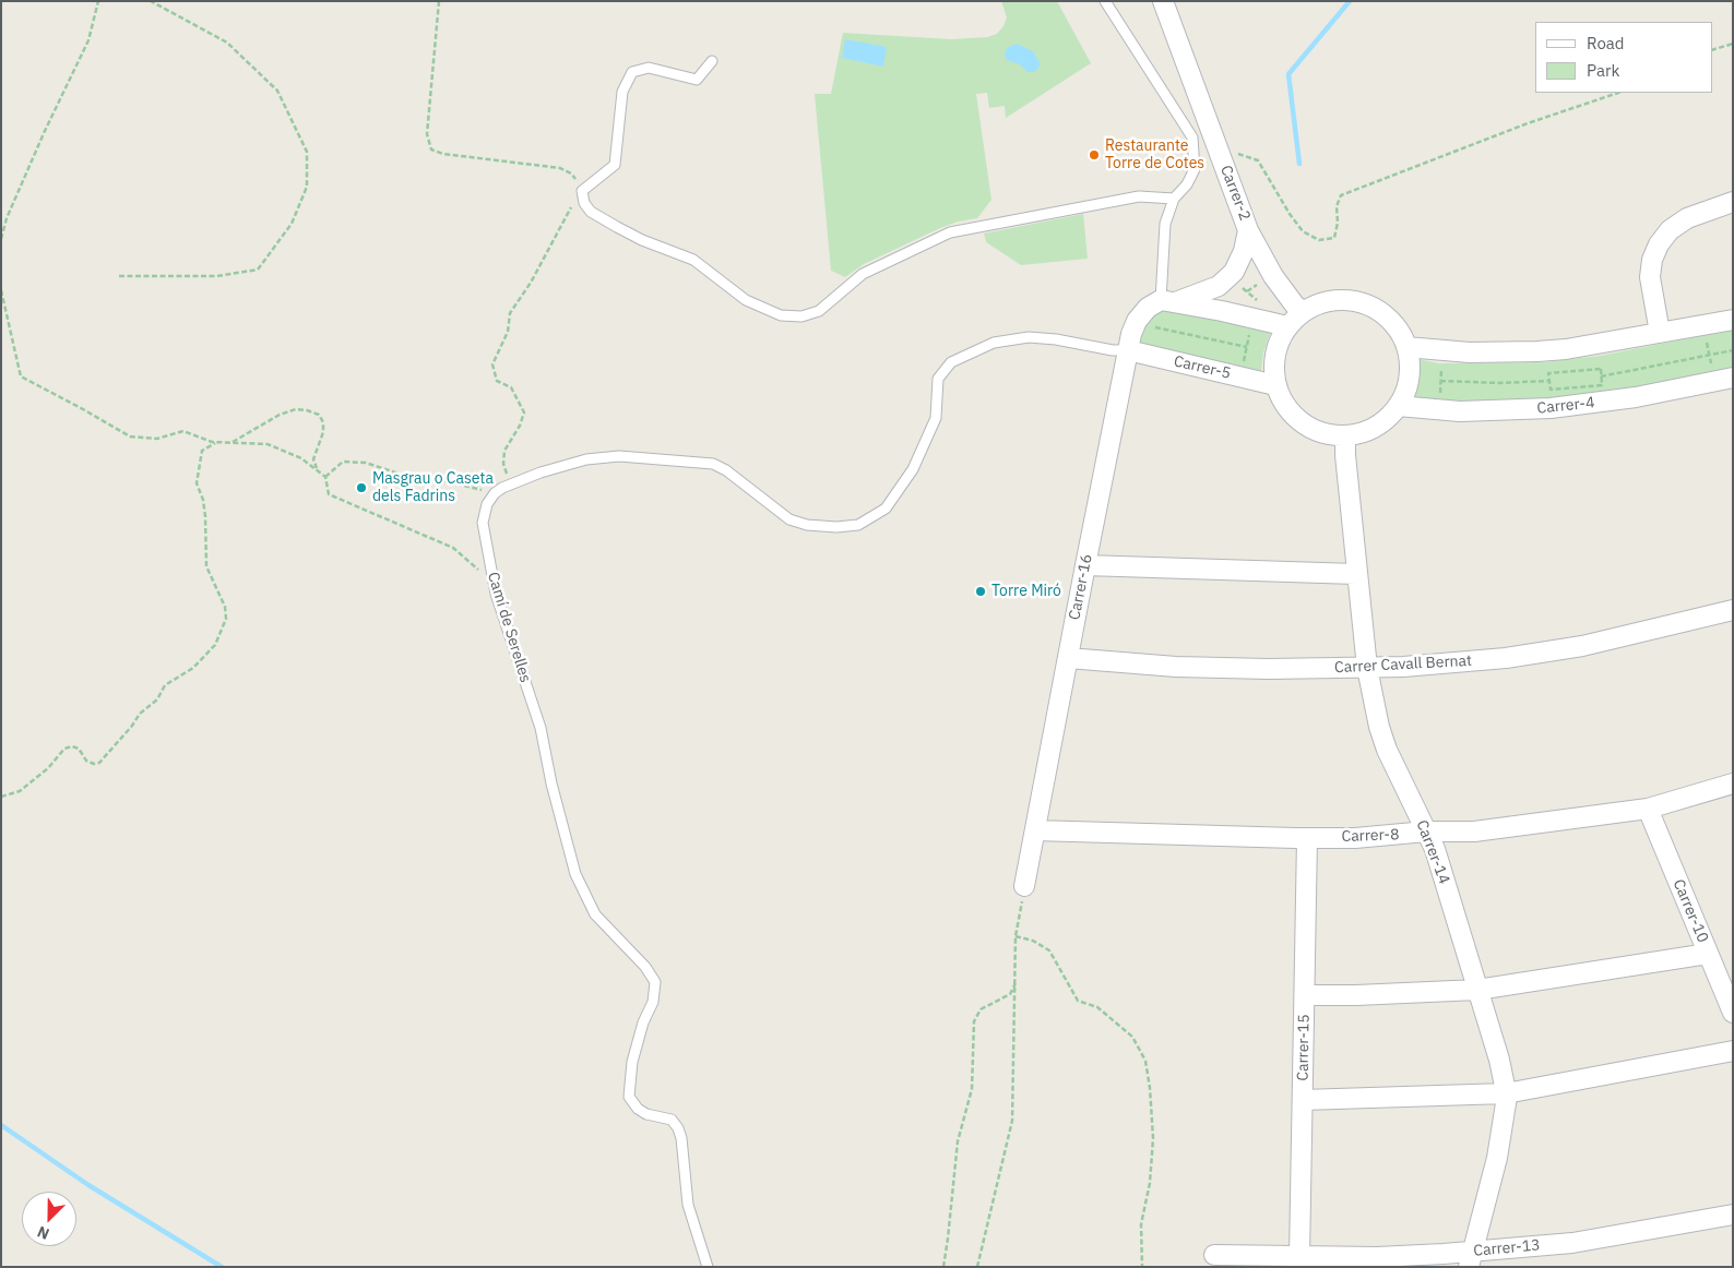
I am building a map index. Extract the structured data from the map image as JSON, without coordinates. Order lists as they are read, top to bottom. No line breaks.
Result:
{"streets":{"street":["Carrer-2","Carrer-5","Carrer-4","Carrer-16","Carrer Cavall Bernat","Carrer-8","Carrer-14","Carrer-10","Carrer-15","Carrer-13"],"lane":["Camí de Serelles"]},"crossings":[["Carrer-2","Carrer-5"],["Carrer-2","Carrer-4"],["Carrer-2","Carrer-16"],["Carrer-2","Carrer-14"],["Carrer-5","Carrer-4"],["Carrer-5","Carrer-16"],["Carrer-5","Carrer-14"],["Carrer-4","Carrer-14"],["Carrer-16","Carrer Cavall Bernat"],["Carrer-16","Carrer-8"],["Carrer Cavall Bernat","Carrer-14"],["Carrer-8","Carrer-14"],["Carrer-8","Carrer-10"],["Carrer-8","Carrer-15"],["Carrer-14","Carrer-13"],["Carrer-15","Carrer-13"]],"places":["Restaurante Torre de Cotes","Masgrau o Caseta dels Fadrins","Torre Miró"],"legend":["Road","Park"],"north":"bottom left"}
